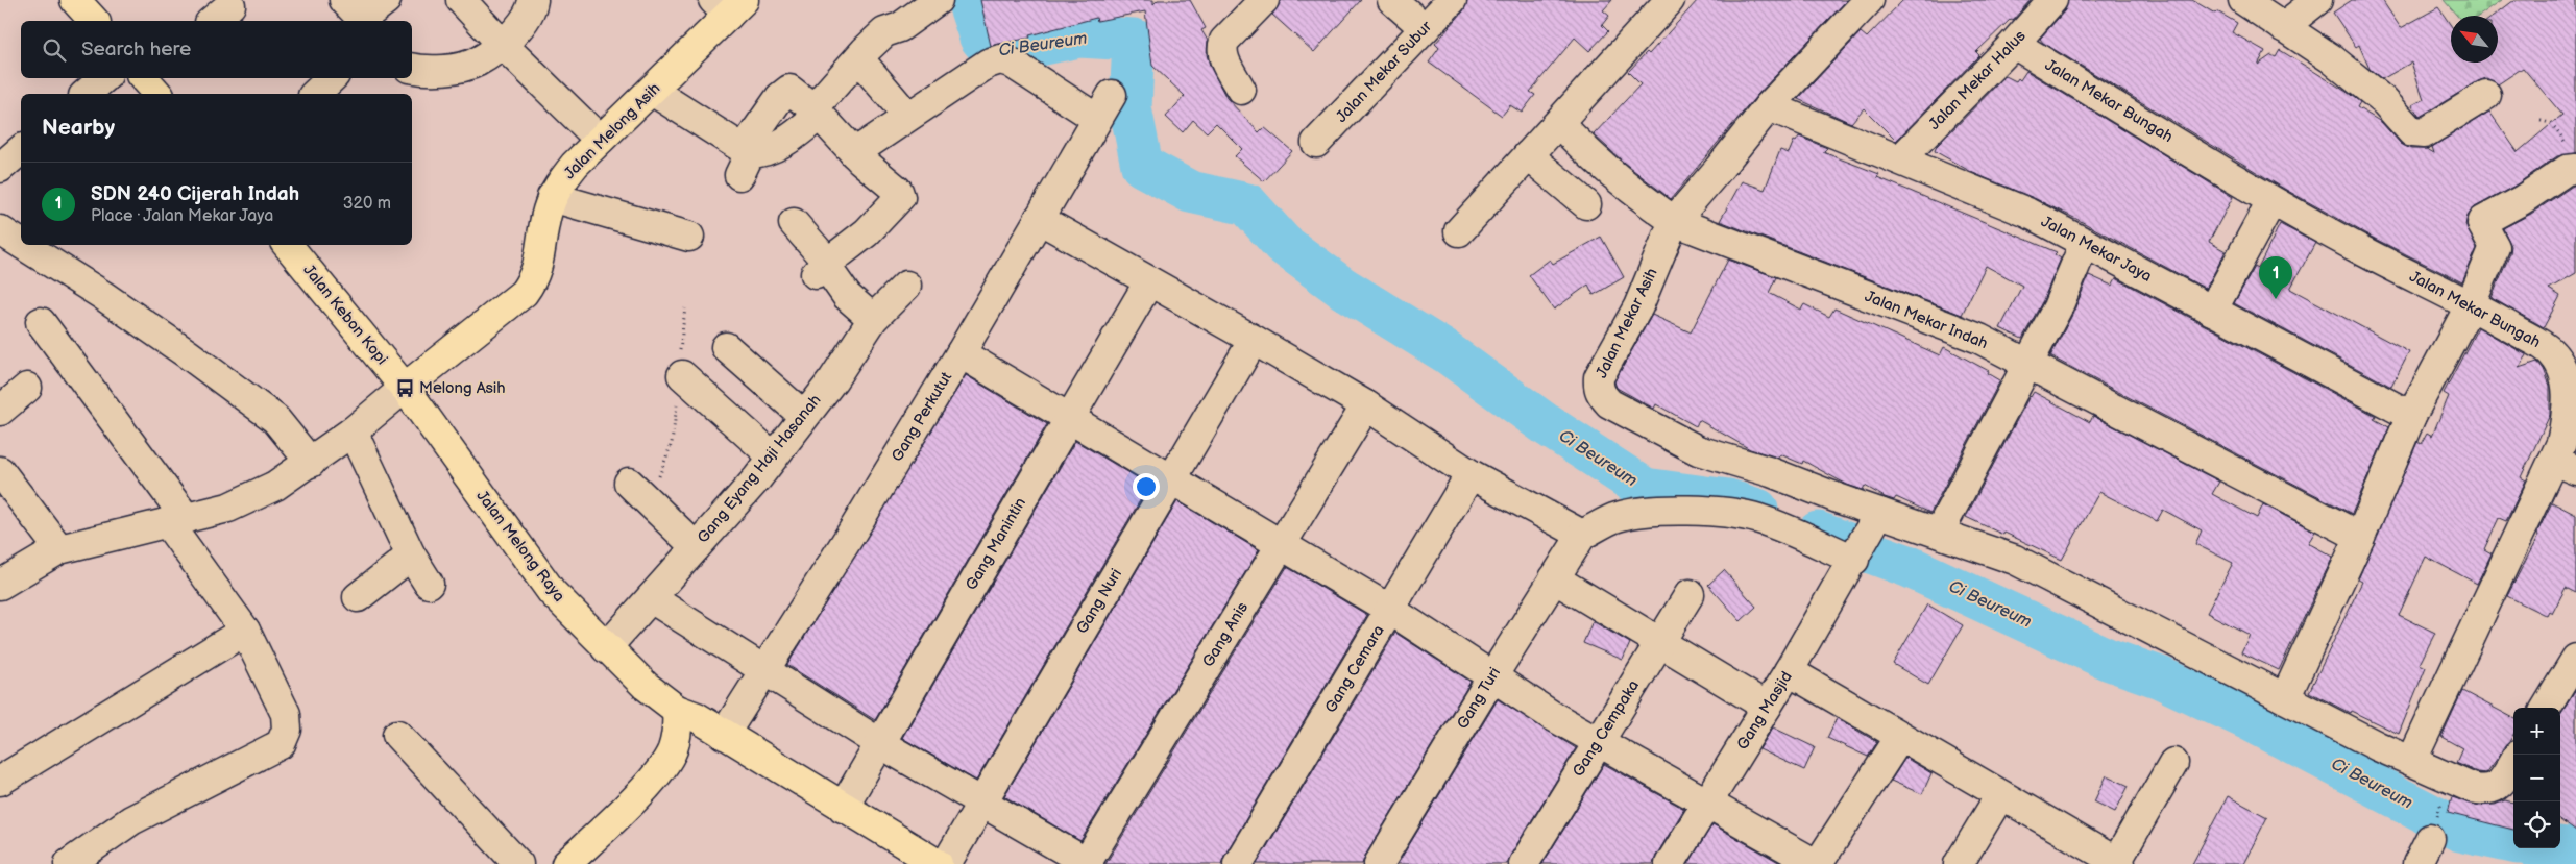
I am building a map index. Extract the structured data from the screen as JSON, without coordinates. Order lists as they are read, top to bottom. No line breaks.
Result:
{"streets":{"main road":["Jalan Melong Asih","Jalan Kebon Kopi","Jalan Melong Raya"],"street":["Jalan Mekar Subur","Jalan Mekar Halus","Jalan Mekar Bungah","Jalan Mekar Jaya","Jalan Mekar Indah","Jalan Mekar Asih","Gang Perkutut","Gang Eyang Haji Hasanah","Gang Manintin","Gang Nuri","Gang Anis","Gang Cemara","Gang Turi","Gang Masjid","Gang Cempaka"]},"crossings":[["Jalan Mekar Halus","Jalan Mekar Bungah"],["Jalan Mekar Halus","Jalan Mekar Jaya"],["Jalan Melong Asih","Jalan Kebon Kopi"],["Jalan Melong Asih","Jalan Melong Raya"],["Jalan Mekar Jaya","Jalan Mekar Asih"],["Jalan Kebon Kopi","Jalan Melong Raya"],["Jalan Mekar Indah","Jalan Mekar Asih"],["Jalan Mekar Asih","Gang Masjid"],["Gang Perkutut","Jalan Melong Raya"],["Gang Eyang Haji Hasanah","Jalan Melong Raya"],["Gang Manintin","Jalan Melong Raya"]],"water":["Ci Beureum"],"places":{"bus stop":["Melong Asih"]},"north":"top left","page":{"search":"Search here","heading":"Nearby","list":[{"mark":"1","name":"SDN 240 Cijerah Indah","note":"Place · Jalan Mekar Jaya","value":"320 m"}],"pins":"1","map_buttons":["+","−"]}}
